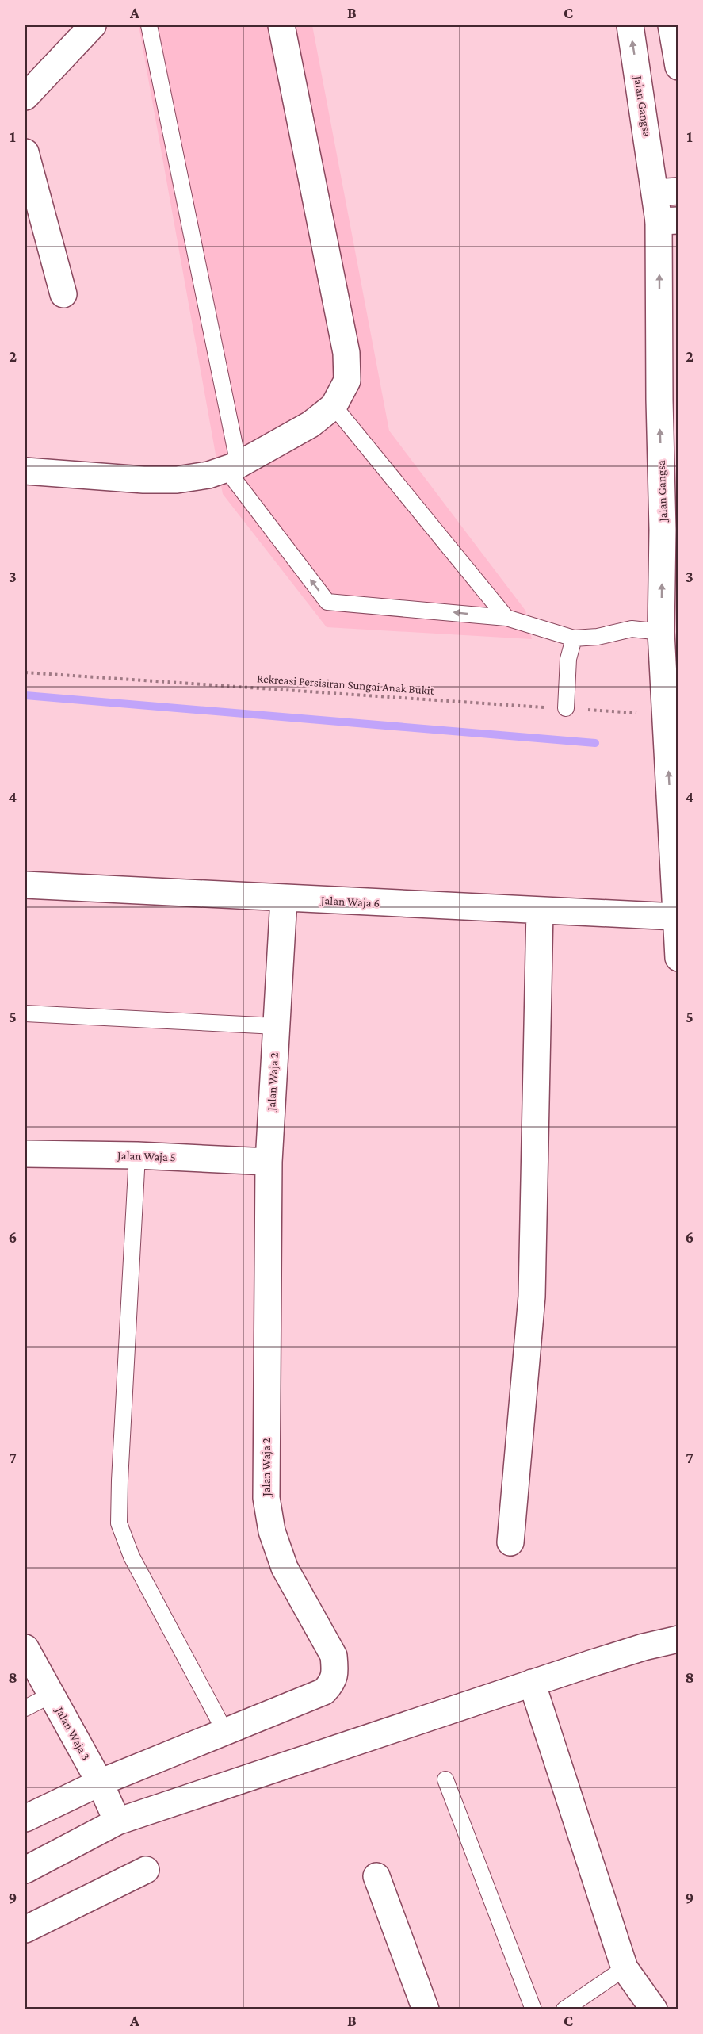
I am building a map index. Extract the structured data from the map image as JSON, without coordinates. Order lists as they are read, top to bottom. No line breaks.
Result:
{"streets":{"street":["Jalan Gangsa","Jalan Waja 6","Jalan Waja 2","Jalan Waja 5","Jalan Waja 3"],"path":["Rekreasi Persisiran Sungai Anak Bukit"]},"crossings":[["Jalan Gangsa","Rekreasi Persisiran Sungai Anak Bukit"],["Jalan Gangsa","Jalan Waja 6"],["Jalan Waja 6","Jalan Waja 2"],["Jalan Waja 2","Jalan Waja 5"],["Jalan Waja 2","Jalan Waja 3"]],"one_way":["Jalan Gangsa"],"grid":{"columns":["A","B","C"],"rows":["1","2","3","4","5","6","7","8","9"]}}
